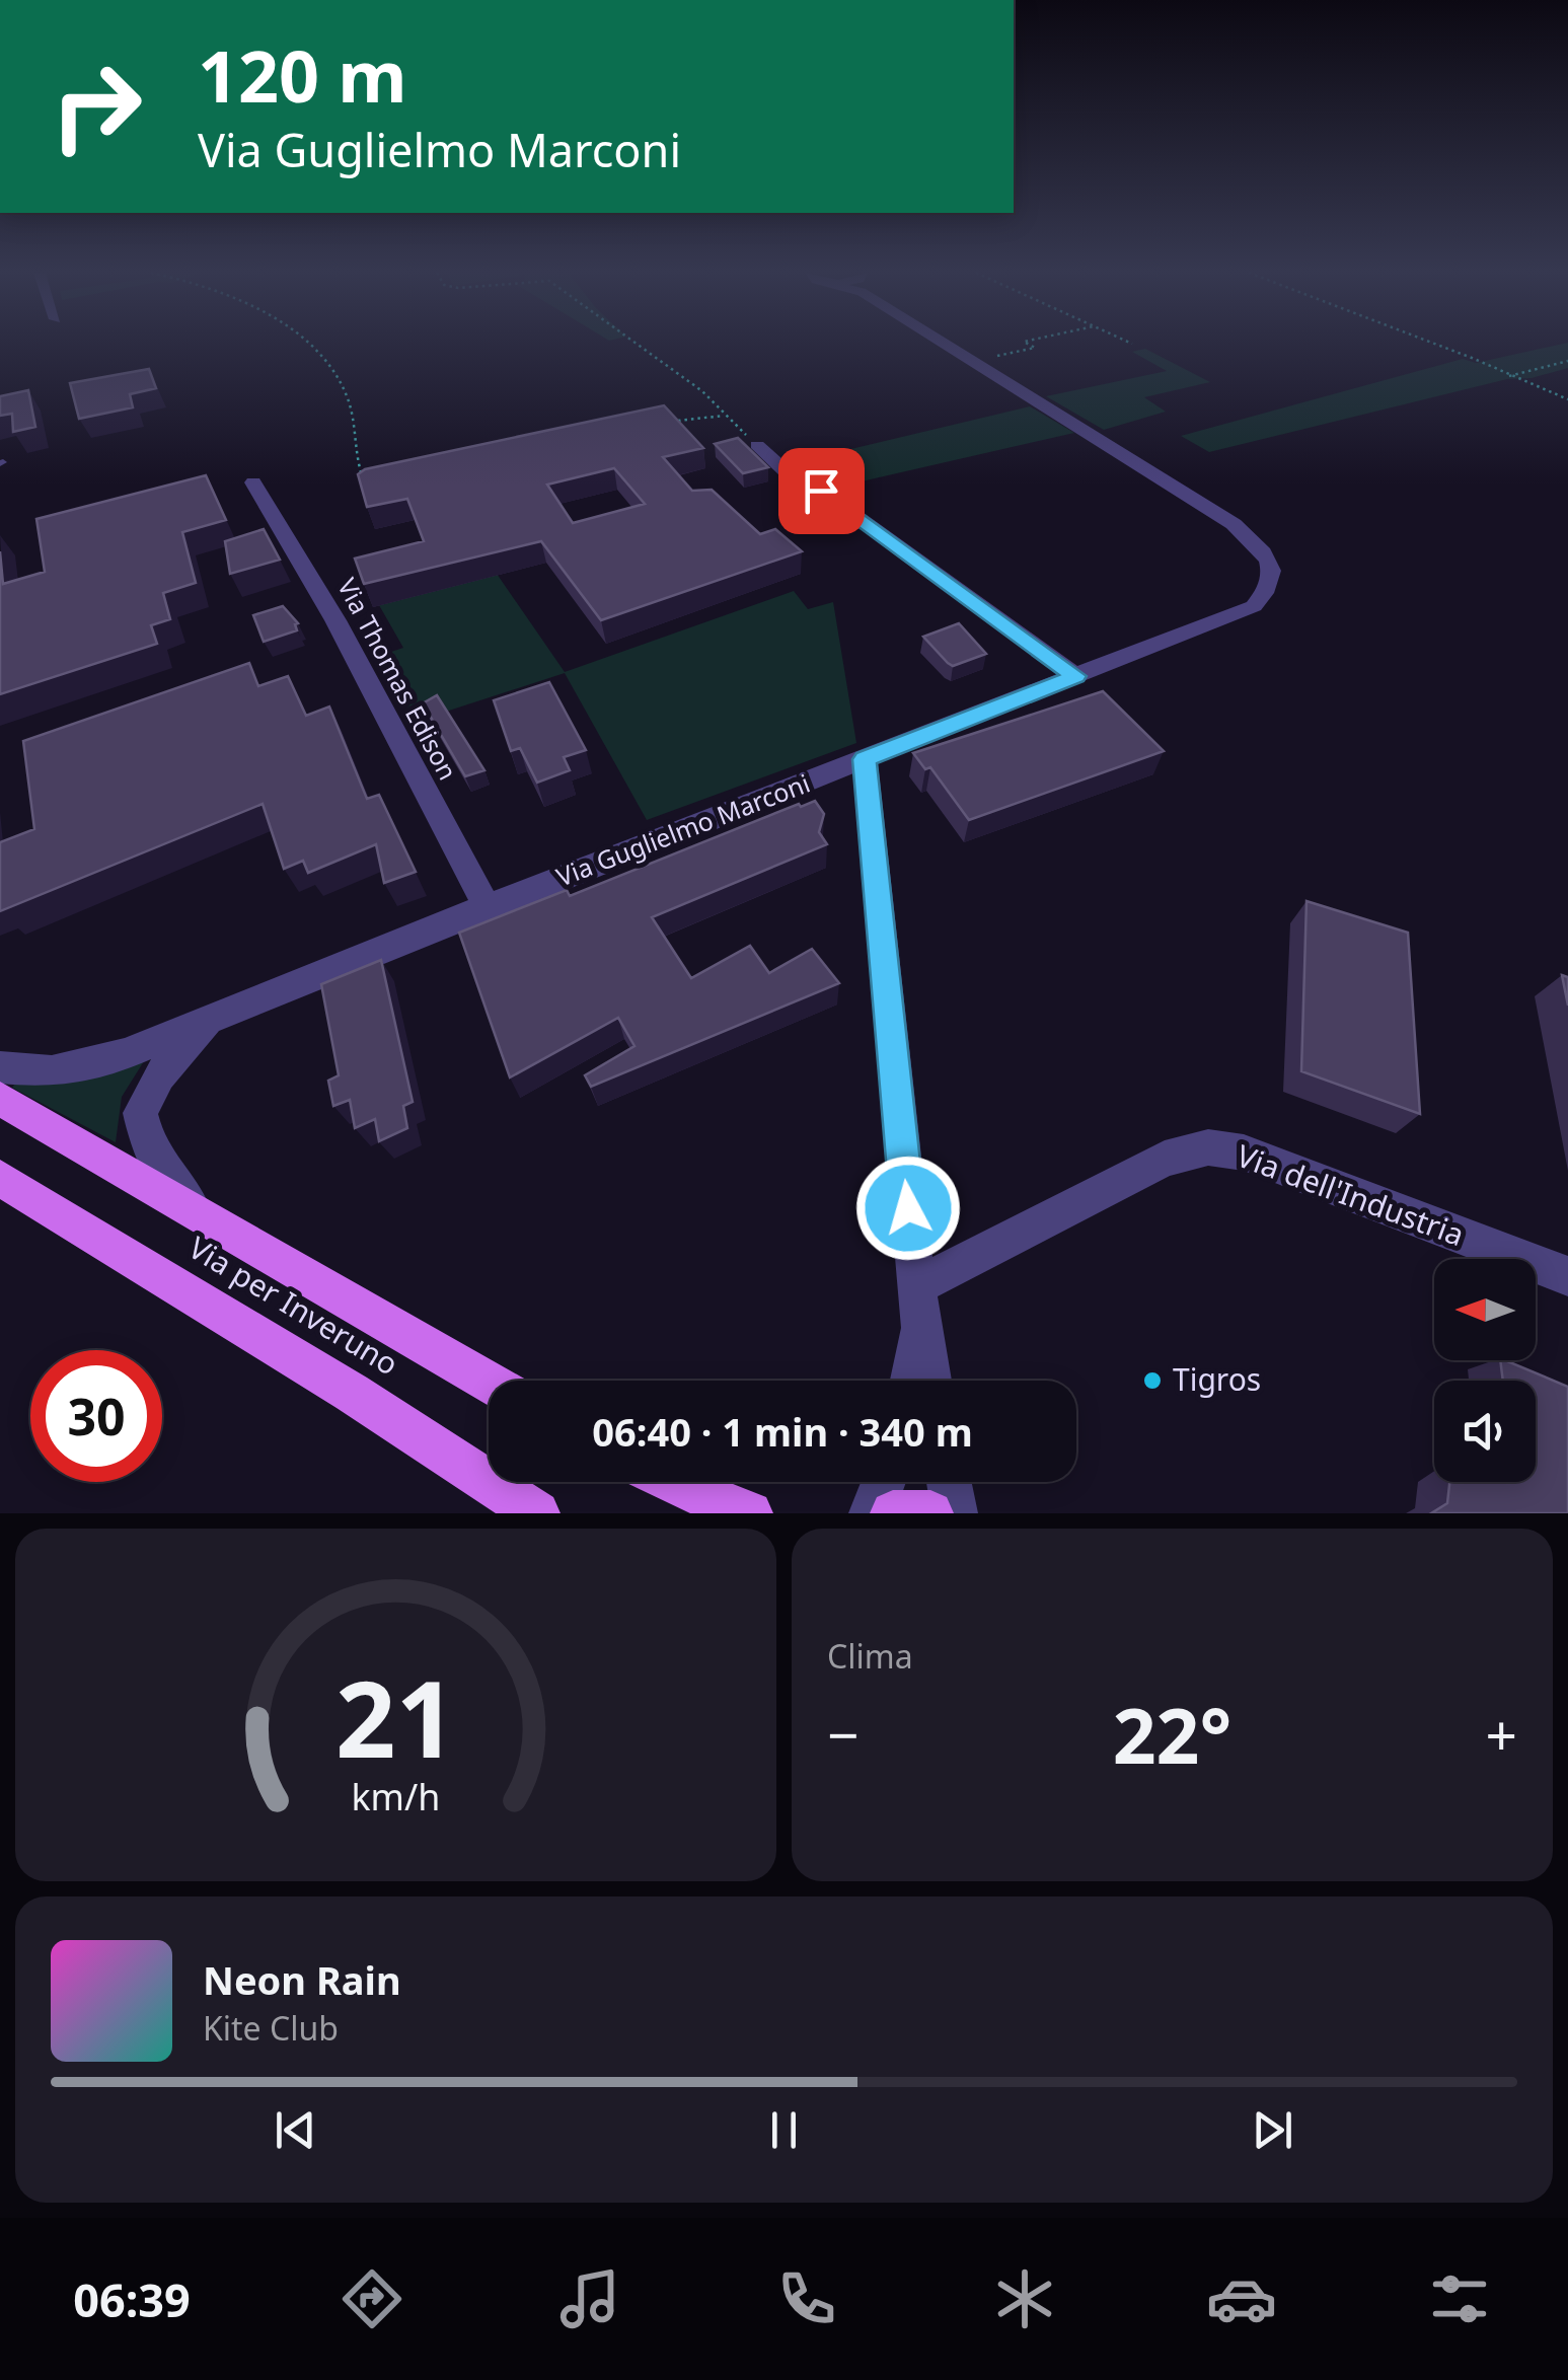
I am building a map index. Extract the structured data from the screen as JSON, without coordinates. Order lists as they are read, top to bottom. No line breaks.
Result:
{"streets":{"main road":["Via per Inveruno"],"street":["Via Thomas Edison","Via Guglielmo Marconi","Via dell'Industria"]},"crossings":[["Via Thomas Edison","Via Guglielmo Marconi"]],"places":["Tigros"],"north":"left","page":{"turn":["120 m","Via Guglielmo Marconi"],"limit":"30","trip":"06:40 · 1 min · 340 m","tile":"Clima","heat":["−","22°","+"],"song":["Neon Rain","Kite Club"],"tabs":"06:39","gauge":["21","km/h"]}}
